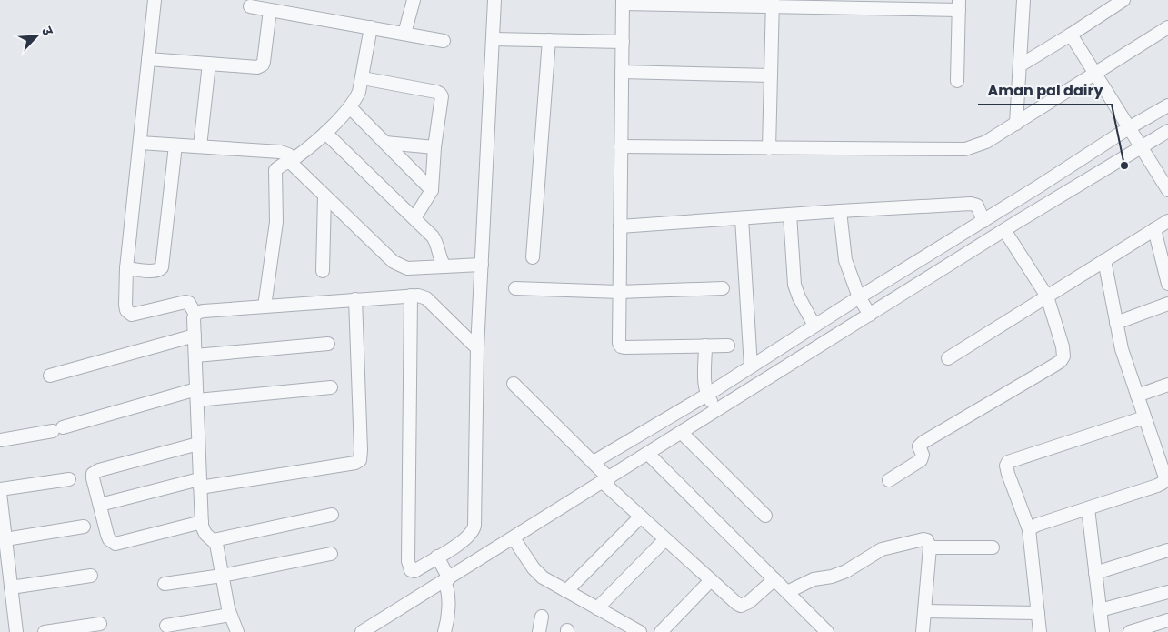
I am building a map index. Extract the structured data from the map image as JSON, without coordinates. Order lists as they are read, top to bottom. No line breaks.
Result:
{"places":["Aman pal dairy"],"north":"top right"}
